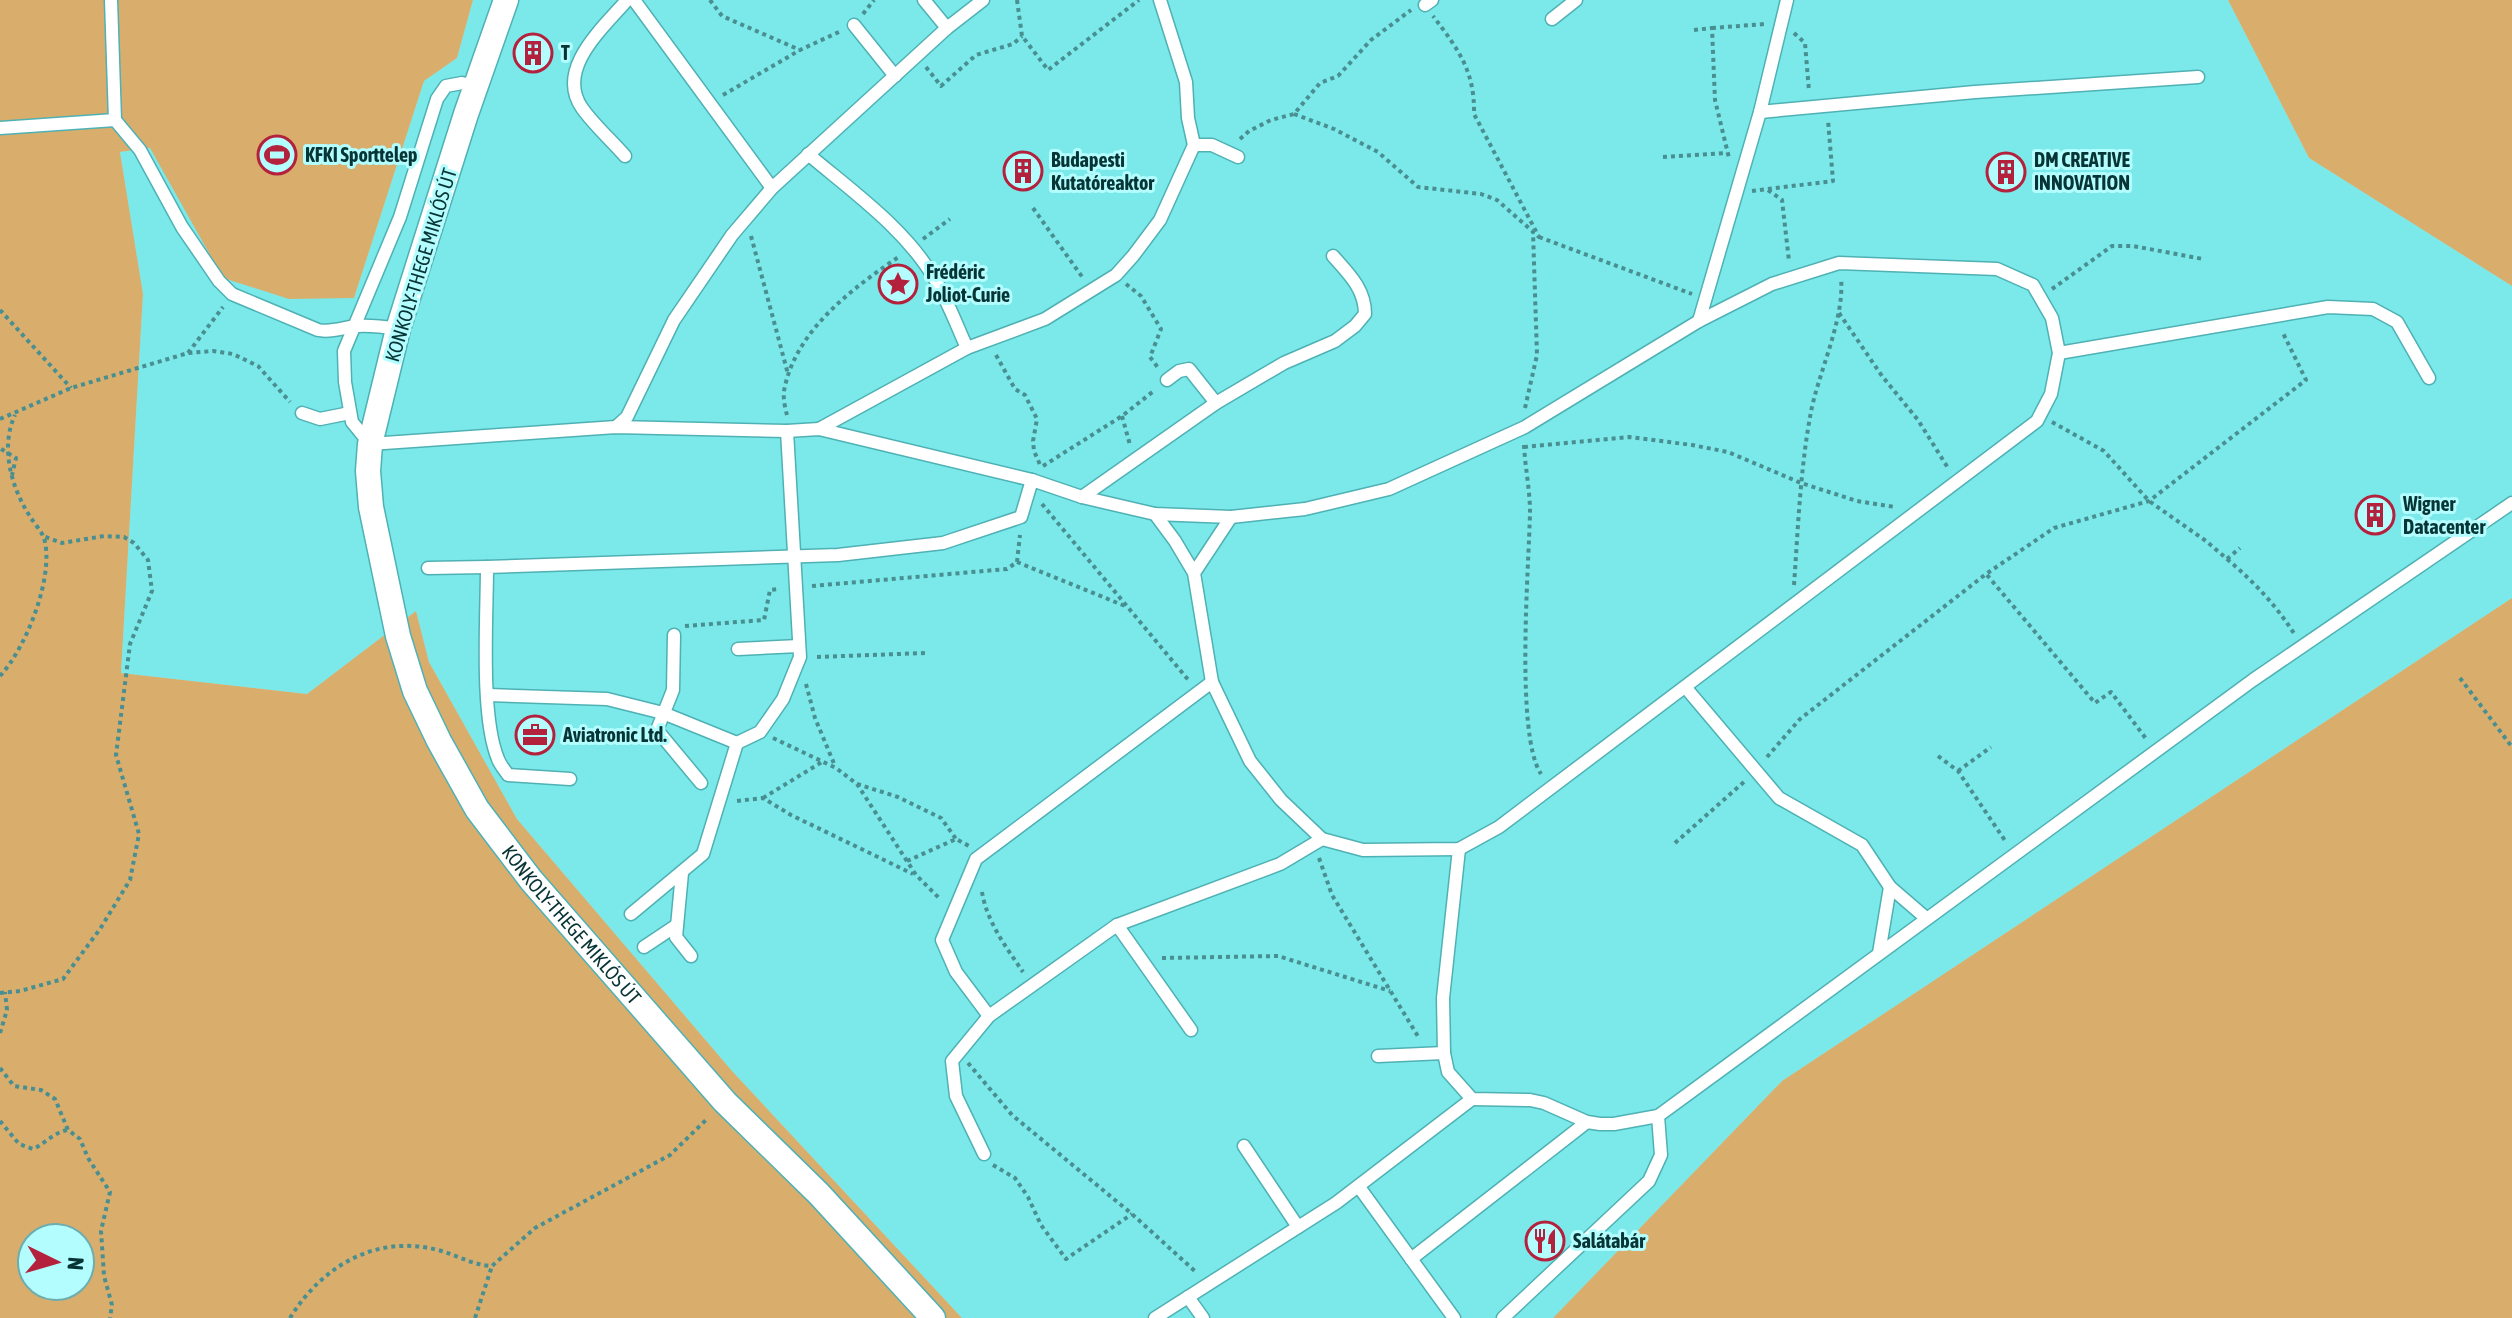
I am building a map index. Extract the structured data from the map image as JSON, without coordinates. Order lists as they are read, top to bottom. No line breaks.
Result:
{"streets":{"street":["KONKOLY-THEGE MIKLÓS ÚT"]},"places":{"building":["T","Budapesti Kutatóreaktor","DM CREATIVE INNOVATION","Wigner Datacenter"],"sports":["KFKI Sporttelep"],"place":["Frédéric Joliot-Curie"],"office":["Aviatronic Ltd."],"restaurant":["Salátabár"]},"north":"right"}
